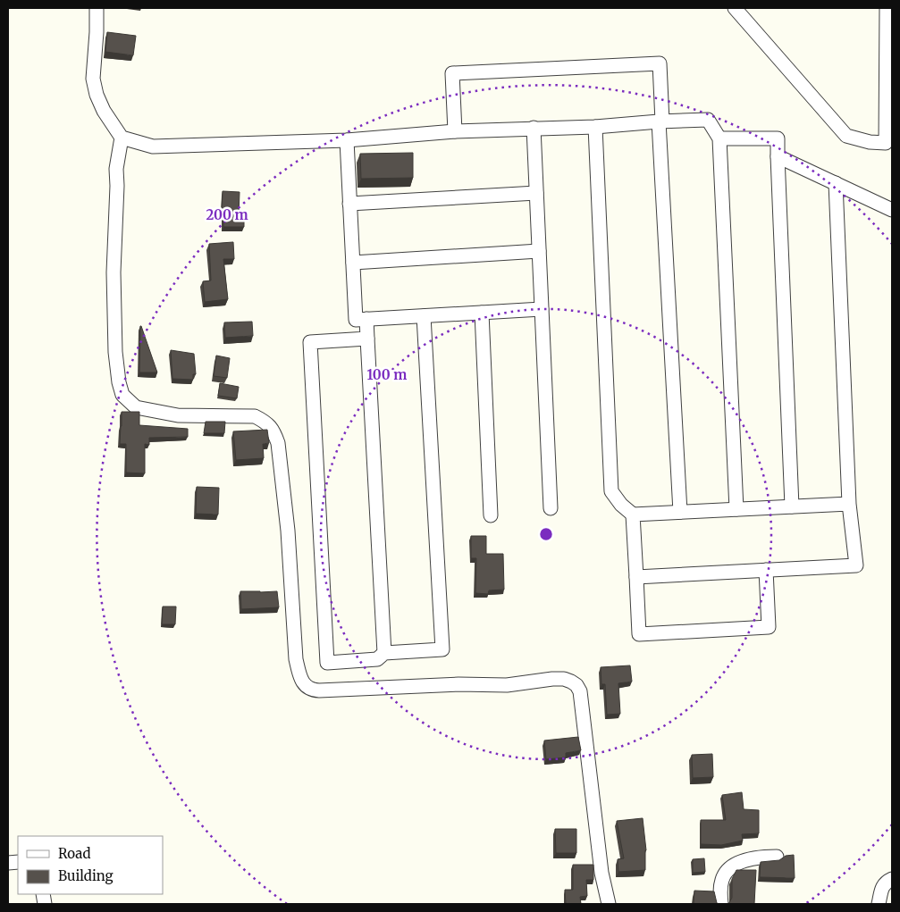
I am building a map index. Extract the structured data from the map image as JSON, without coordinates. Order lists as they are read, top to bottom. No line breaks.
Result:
{"legend":["Road","Building"],"rings":["200 m","100 m"]}
